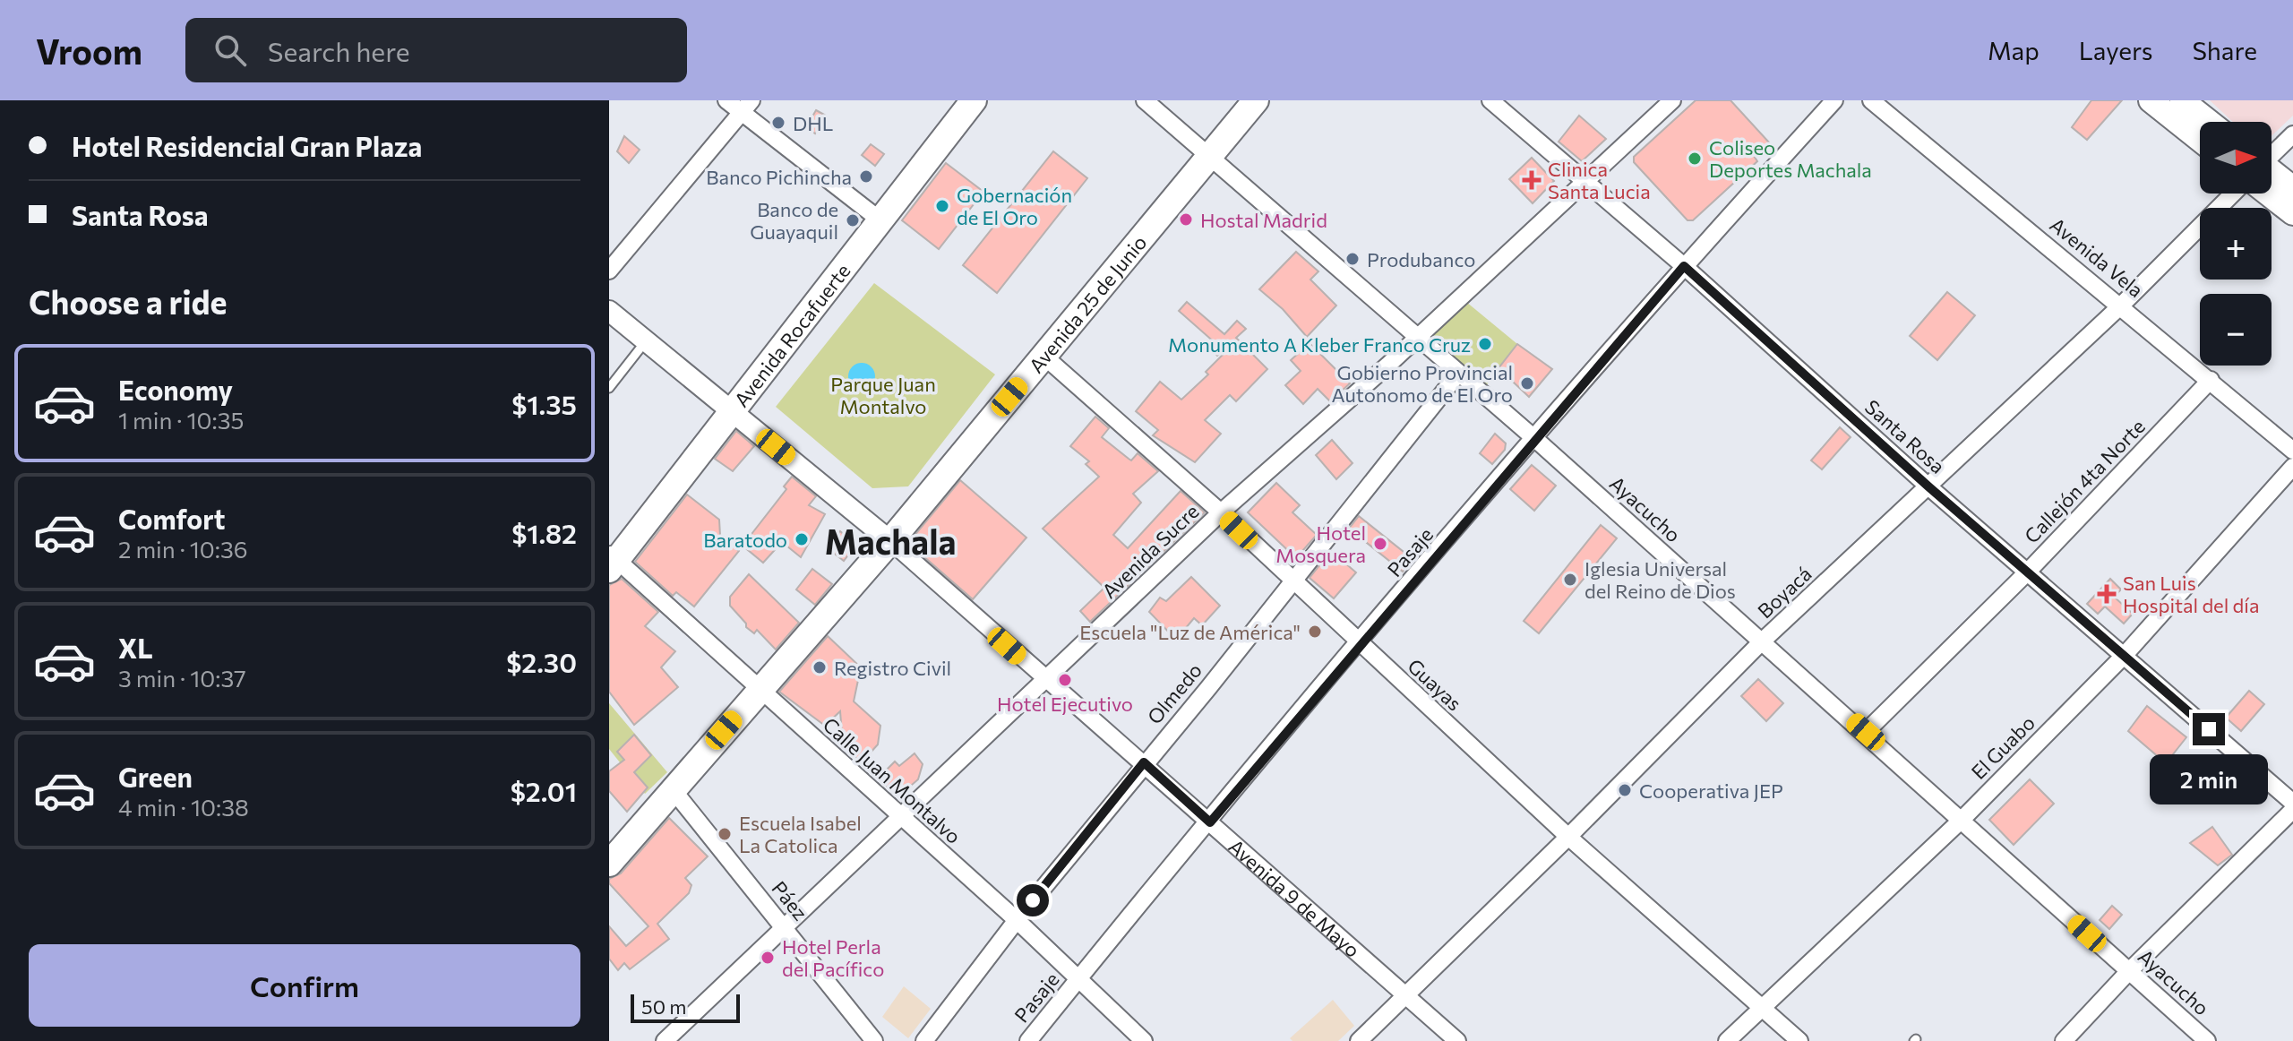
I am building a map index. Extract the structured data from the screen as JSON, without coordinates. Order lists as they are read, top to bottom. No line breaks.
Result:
{"streets":{"main road":["Avenida 25 de Junio","Avenida Rocafuerte"],"street":["Avenida Vela","Santa Rosa","Callejón 4ta Norte","Ayacucho","Avenida Sucre","Pasaje","Boyacá","Guayas","Olmedo","El Guabo","Calle Juan Montalvo","Avenida 9 de Mayo","Páez"]},"crossings":[["Avenida Vela","Callejón 4ta Norte"],["Avenida Vela","Boyacá"],["Avenida 25 de Junio","Ayacucho"],["Avenida 25 de Junio","Guayas"],["Avenida 25 de Junio","Calle Juan Montalvo"],["Avenida 25 de Junio","Avenida 9 de Mayo"],["Avenida 25 de Junio","Páez"],["Avenida Rocafuerte","Calle Juan Montalvo"],["Avenida Rocafuerte","Avenida 9 de Mayo"],["Santa Rosa","Callejón 4ta Norte"],["Santa Rosa","Avenida Sucre"],["Santa Rosa","Pasaje"],["Santa Rosa","Boyacá"],["Santa Rosa","El Guabo"],["Callejón 4ta Norte","Ayacucho"],["Ayacucho","Avenida Sucre"],["Ayacucho","Pasaje"],["Ayacucho","Boyacá"],["Ayacucho","Olmedo"],["Ayacucho","El Guabo"],["Avenida Sucre","Guayas"],["Avenida Sucre","Calle Juan Montalvo"],["Avenida Sucre","Avenida 9 de Mayo"],["Avenida Sucre","Páez"],["Pasaje","Guayas"],["Pasaje","Calle Juan Montalvo"],["Pasaje","Avenida 9 de Mayo"],["Boyacá","Guayas"],["Boyacá","Avenida 9 de Mayo"],["Guayas","Olmedo"],["Guayas","El Guabo"],["Olmedo","Calle Juan Montalvo"],["Olmedo","Avenida 9 de Mayo"]],"districts":["Machala"],"parks":["Parque Juan Montalvo"],"places":{"other":["DHL","Coliseo Deportes Machala","Banco Pichincha","Gobernación de El Oro","Hostal Madrid","Banco de Guayaquil","Produbanco","Monumento A Kleber Franco Cruz","Gobierno Provincial Autonomo de El Oro","Baratodo","Hotel Mosquera","Iglesia Universal del Reino de Dios","Escuela \"Luz de América\"","Registro Civil","Hotel Ejecutivo","Cooperativa JEP","Escuela Isabel La Catolica","Hotel Perla del Pacífico"],"health":["Clinica Santa Lucia","San Luis Hospital del día"]},"scale_bar":"50 m","north":"right","page":{"header":"Vroom","search":"Search here","nav":["Map","Layers","Share"],"banner":["Hotel Residencial Gran Plaza","Santa Rosa"],"map_buttons":["+","−"],"heading":"Choose a ride","list":[{"name":"Economy","note":"1 min · 10:35","value":"$1.35"},{"name":"Comfort","note":"2 min · 10:36","value":"$1.82"},{"name":"XL","note":"3 min · 10:37","value":"$2.30"},{"name":"Green","note":"4 min · 10:38","value":"$2.01"}],"bubble":"2 min","buttons":"Confirm","scale":"50 m"}}
